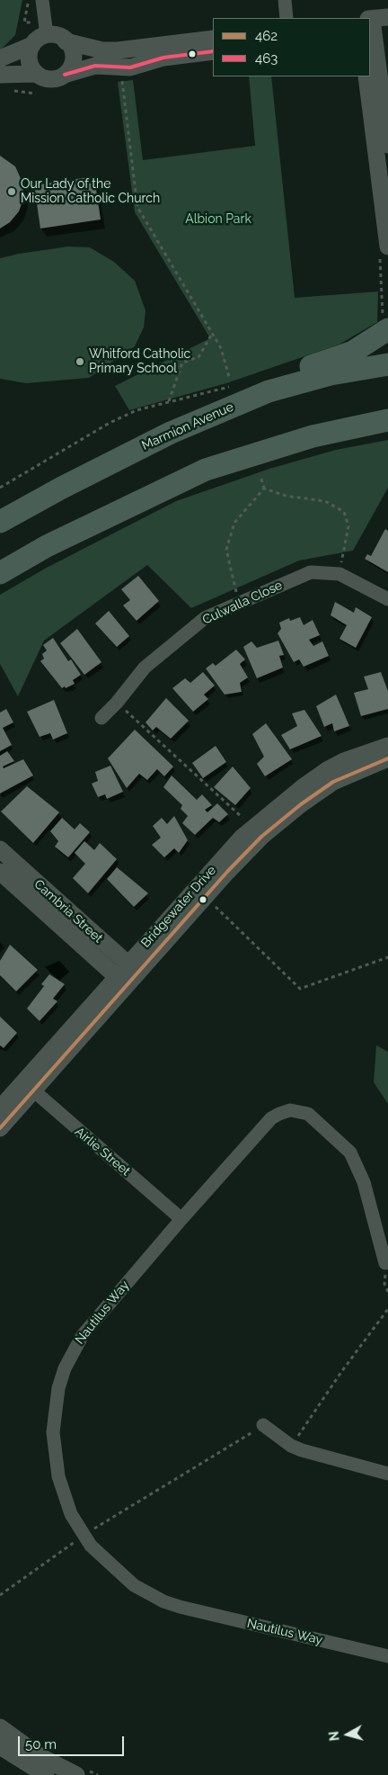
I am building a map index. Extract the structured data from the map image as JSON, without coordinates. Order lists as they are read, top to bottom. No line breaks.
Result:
{"streets":{"highway":["Marmion Avenue"],"street":["Culwalla Close","Bridgewater Drive","Cambria Street","Airlie Street","Nautilus Way"]},"crossings":[["Bridgewater Drive","Cambria Street"],["Bridgewater Drive","Airlie Street"],["Airlie Street","Nautilus Way"]],"parks":["Albion Park"],"places":["Our Lady of the Mission Catholic Church","Whitford Catholic Primary School"],"lines":["transit line 463","transit line 462"],"legend":["462","463"],"scale_bar":"50 m","north":"left"}
